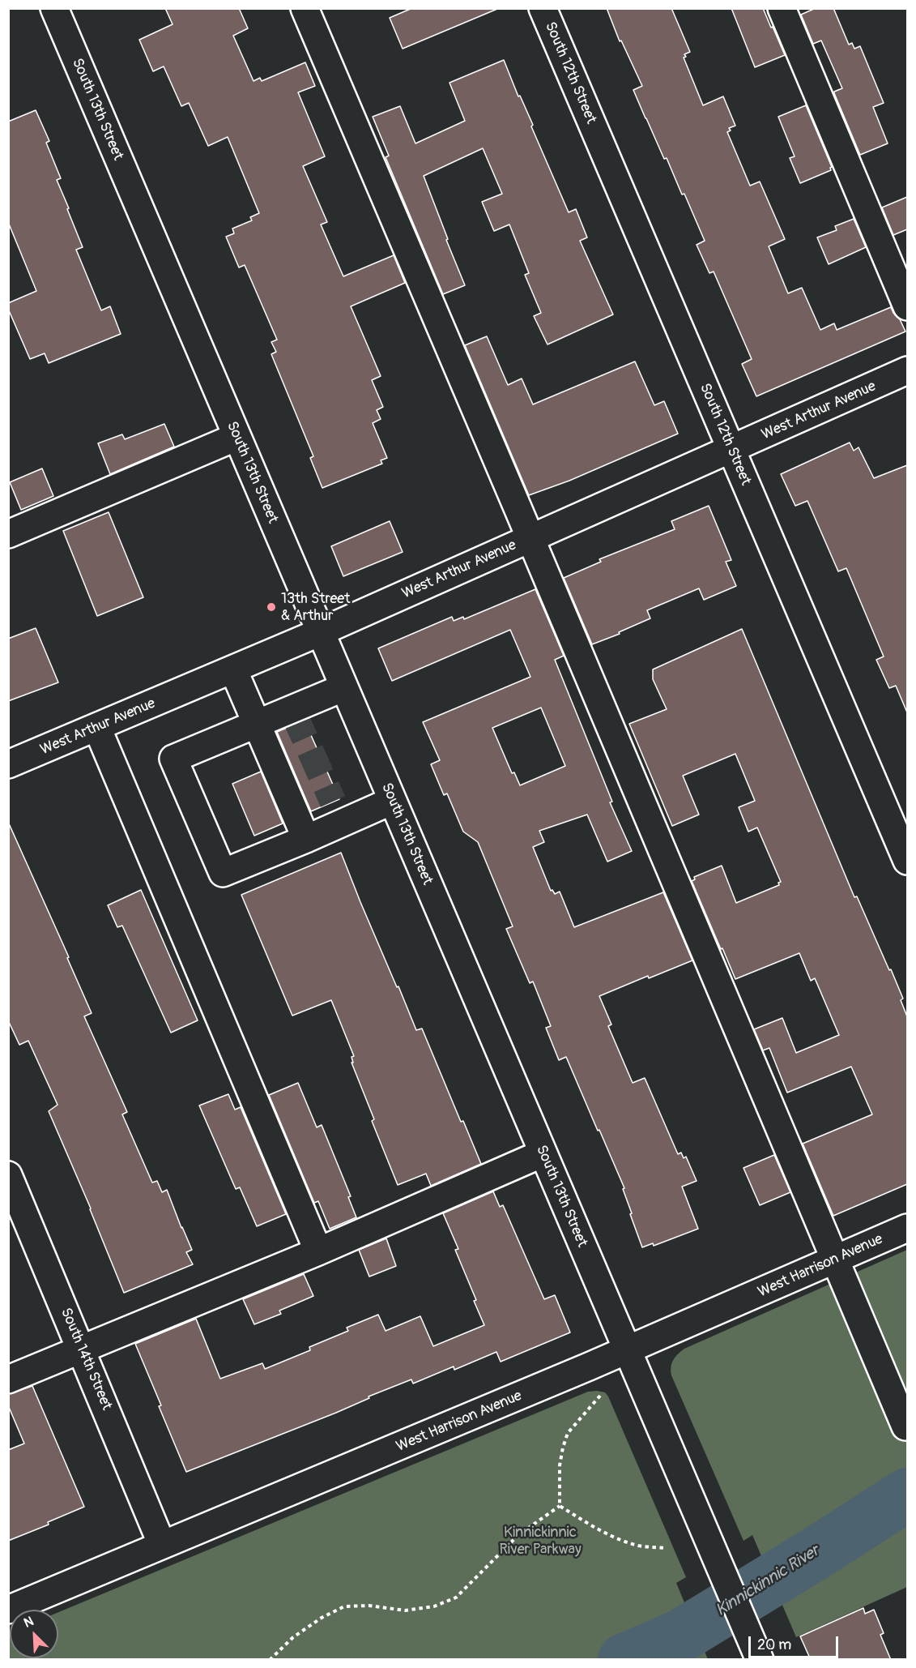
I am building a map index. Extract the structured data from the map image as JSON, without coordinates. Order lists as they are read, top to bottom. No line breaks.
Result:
{"streets":{"street":["South 12th Street","South 13th Street","West Arthur Avenue","West Harrison Avenue","South 14th Street"]},"crossings":[["South 12th Street","West Arthur Avenue"],["South 13th Street","West Arthur Avenue"],["South 13th Street","West Harrison Avenue"],["West Harrison Avenue","South 14th Street"]],"water":["Kinnickinnic River"],"parks":["Kinnickinnic River Parkway"],"places":["13th Street & Arthur"],"scale_bar":"20 m","north":"top left"}
